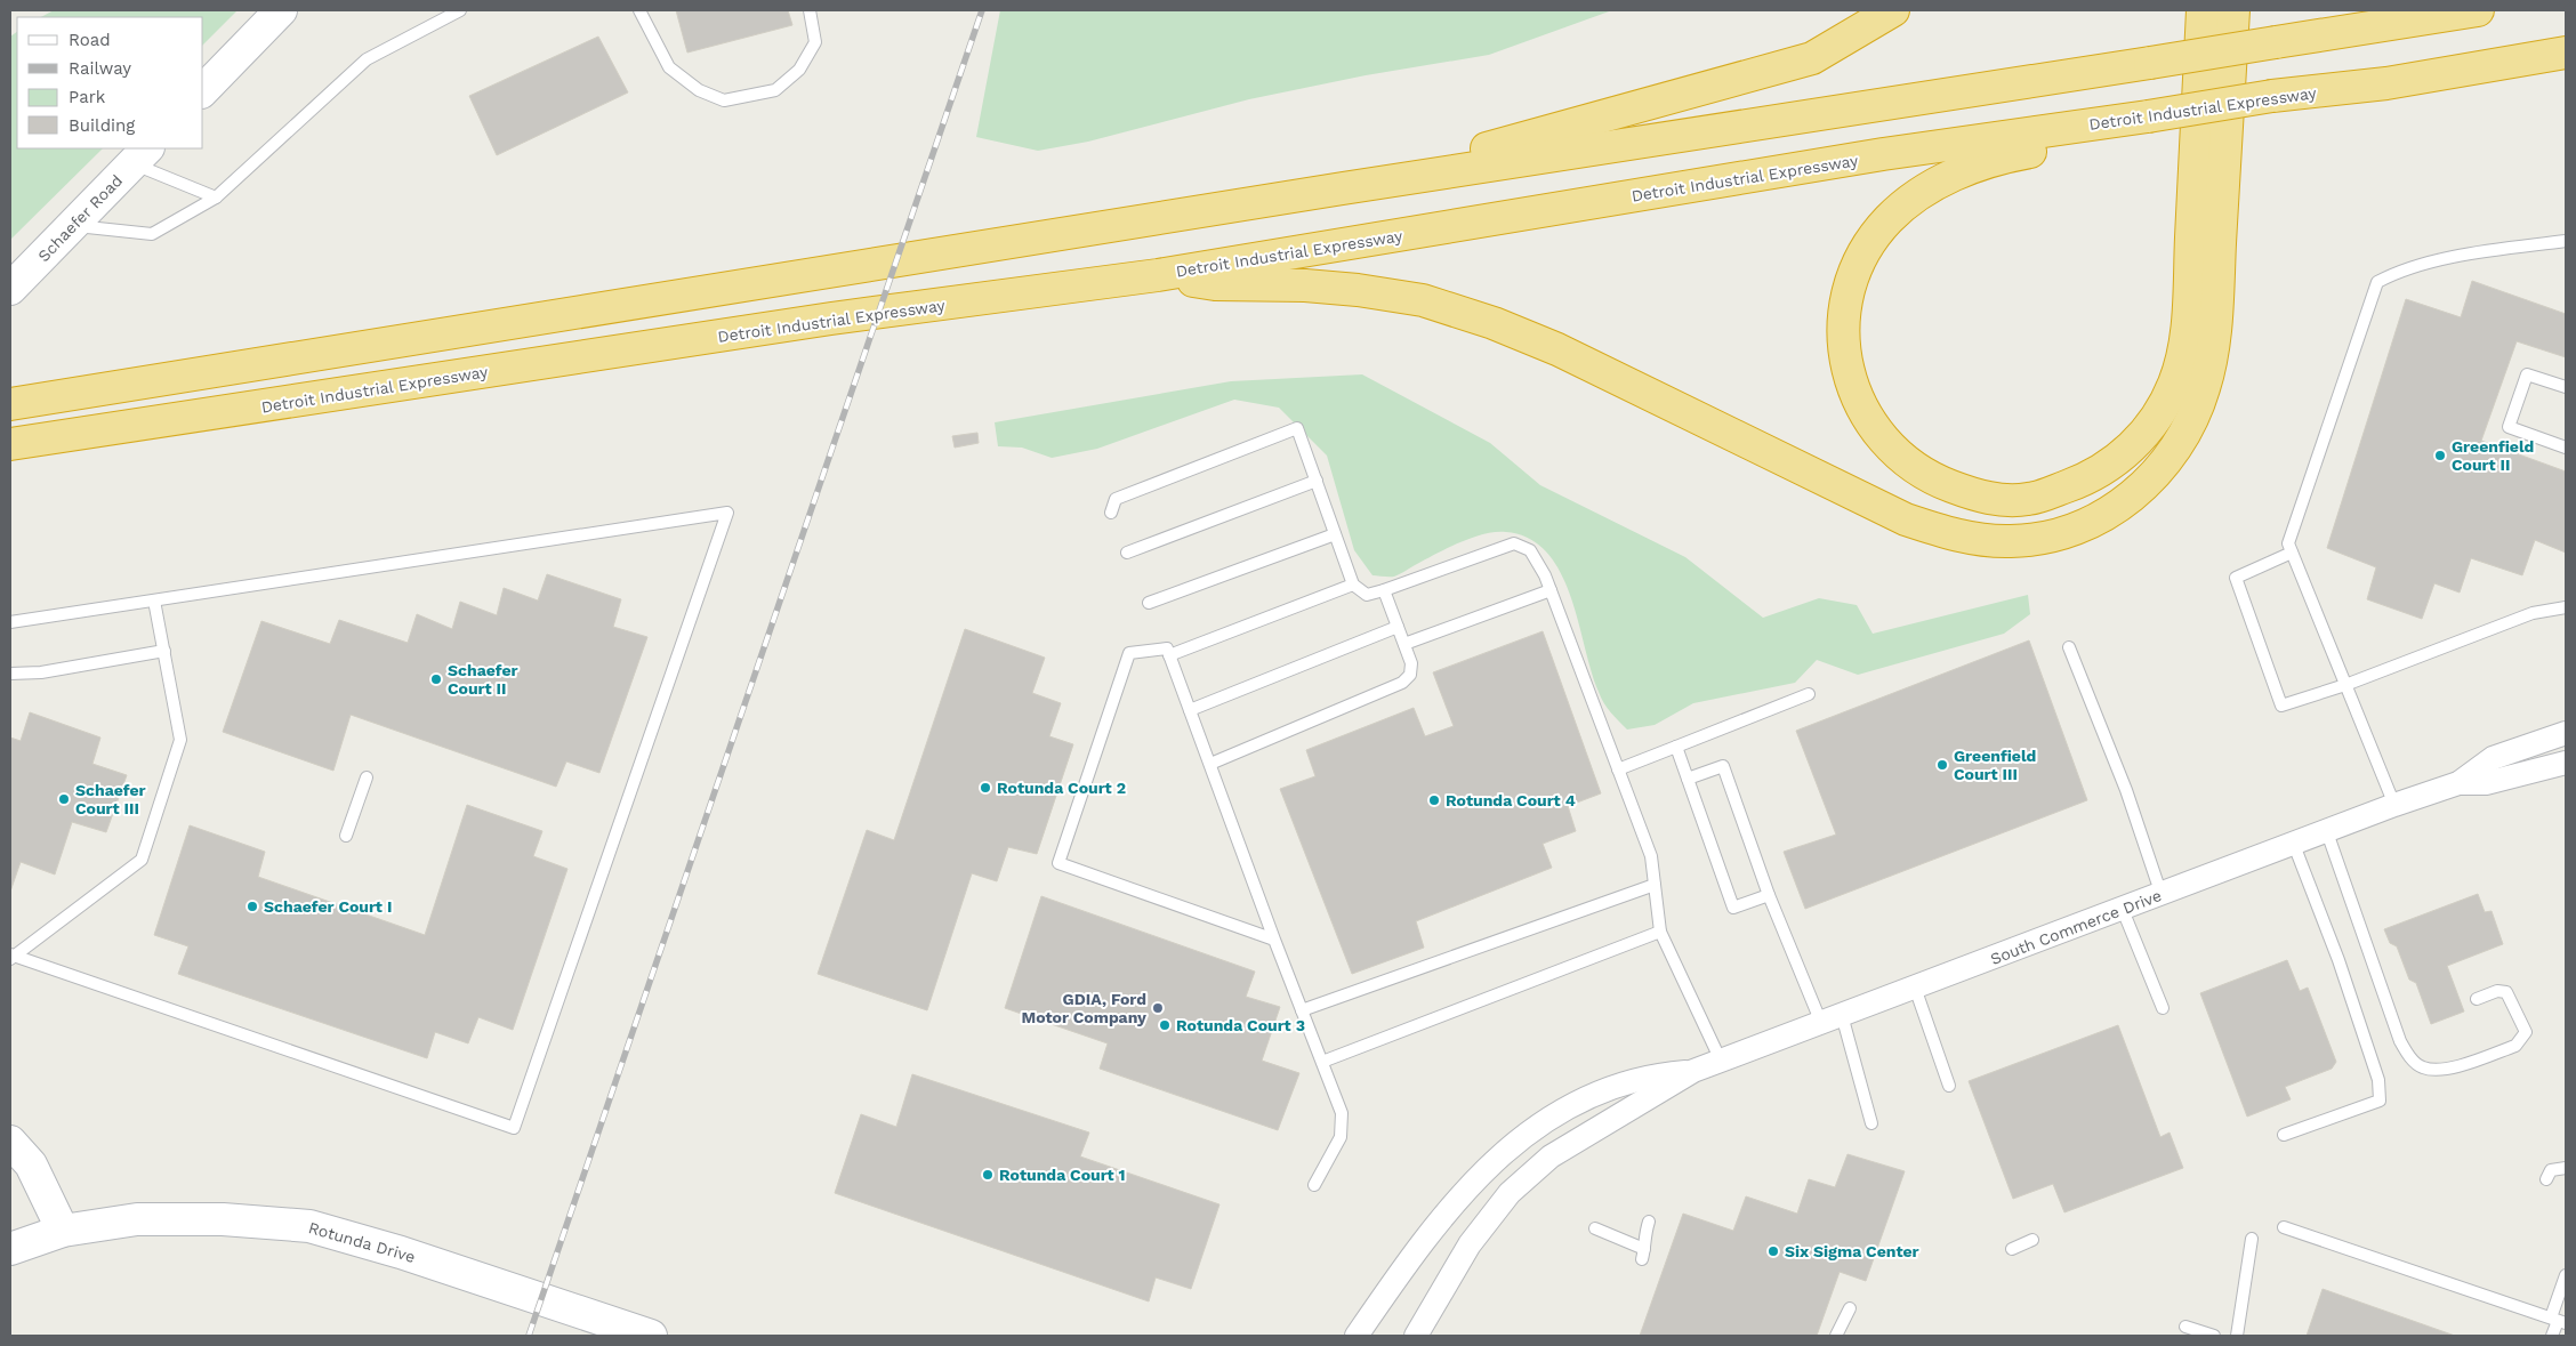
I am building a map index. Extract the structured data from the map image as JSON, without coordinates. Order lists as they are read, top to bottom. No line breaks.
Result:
{"streets":{"highway":["Detroit Industrial Expressway"],"main road":["Schaefer Road","Rotunda Drive"],"street":["South Commerce Drive"]},"places":["Greenfield Court II","Schaefer Court II","Greenfield Court III","Rotunda Court 2","Schaefer Court III","Rotunda Court 4","Schaefer Court I","GDIA, Ford Motor Company","Rotunda Court 3","Rotunda Court 1","Six Sigma Center"],"legend":["Road","Railway","Park","Building"]}
